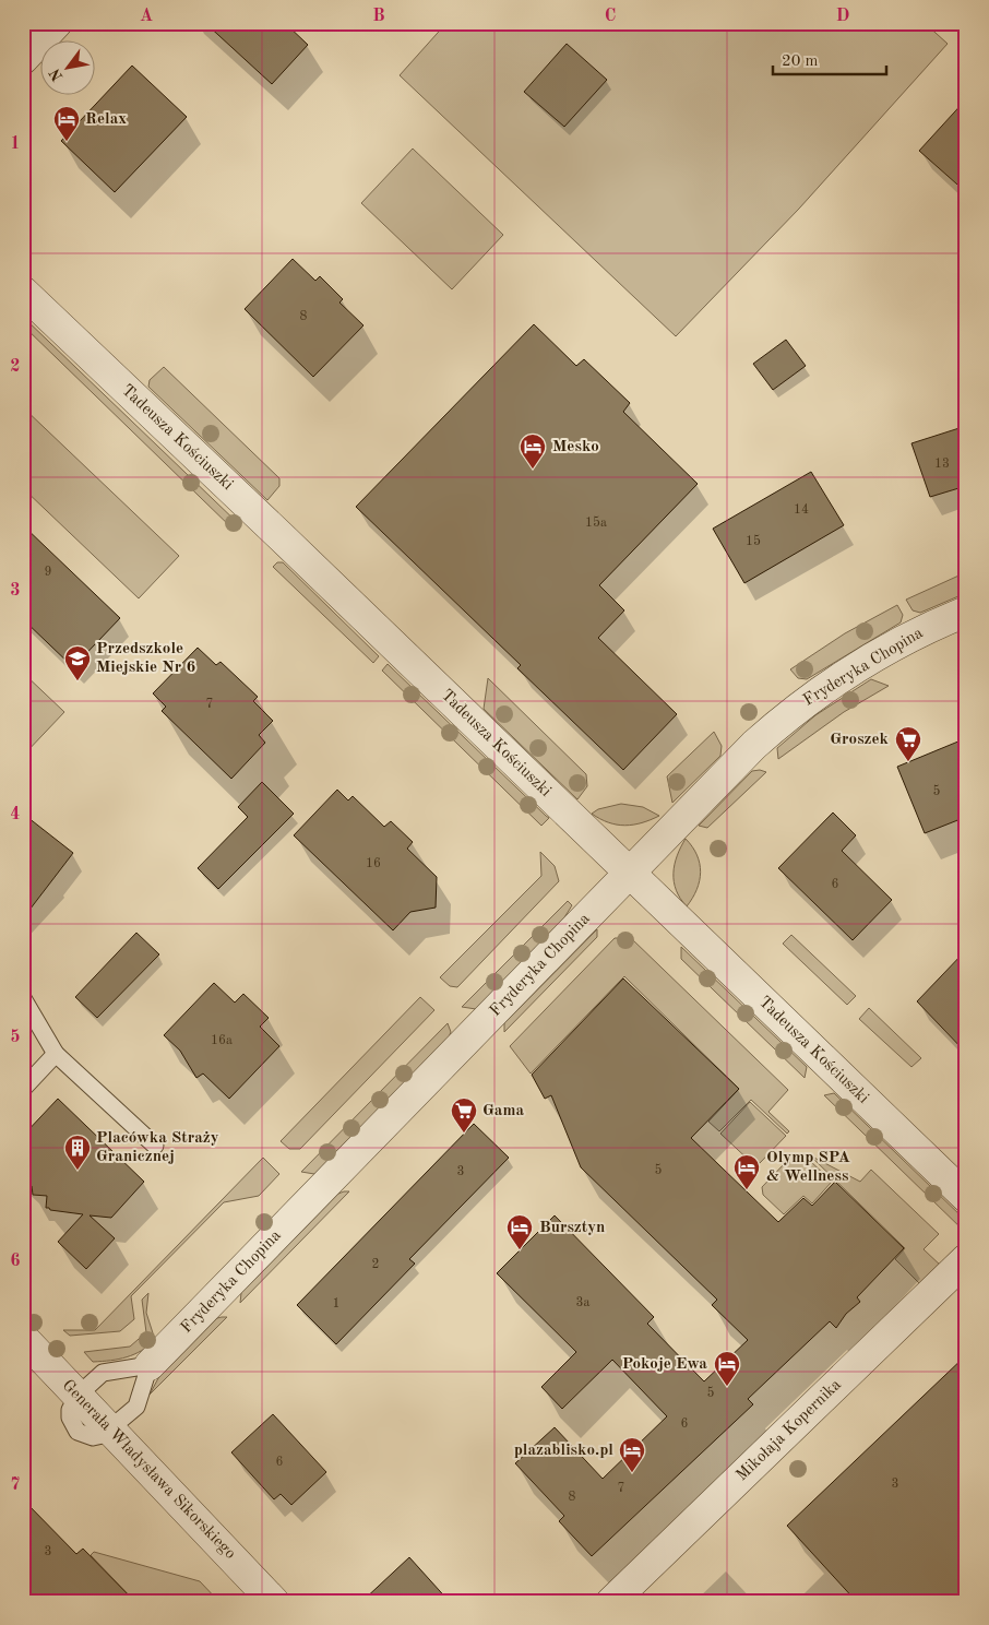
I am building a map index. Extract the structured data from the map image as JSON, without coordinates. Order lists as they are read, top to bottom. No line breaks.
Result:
{"streets":{"street":["Tadeusza Kościuszki","Fryderyka Chopina","Mikołaja Kopernika","Generała Władysława Sikorskiego"]},"crossings":[["Tadeusza Kościuszki","Fryderyka Chopina"],["Fryderyka Chopina","Generała Władysława Sikorskiego"]],"places":{"hotel":["Relax","Mesko","Olymp SPA & Wellness","Bursztyn","Pokoje Ewa","plazablisko.pl"],"school or university":["Przedszkole Miejskie Nr 6"],"supermarket":["Groszek","Gama"],"building":["Placówka Straży Granicznej"]},"house_numbers":["8","13","14","15a","15","9","7","5","16","6","16a","5","3","2","3a","1","5","6","6","3","7","8","3"],"scale_bar":"20 m","north":"bottom left","grid":{"columns":["A","B","C","D"],"rows":["1","2","3","4","5","6","7"]}}
